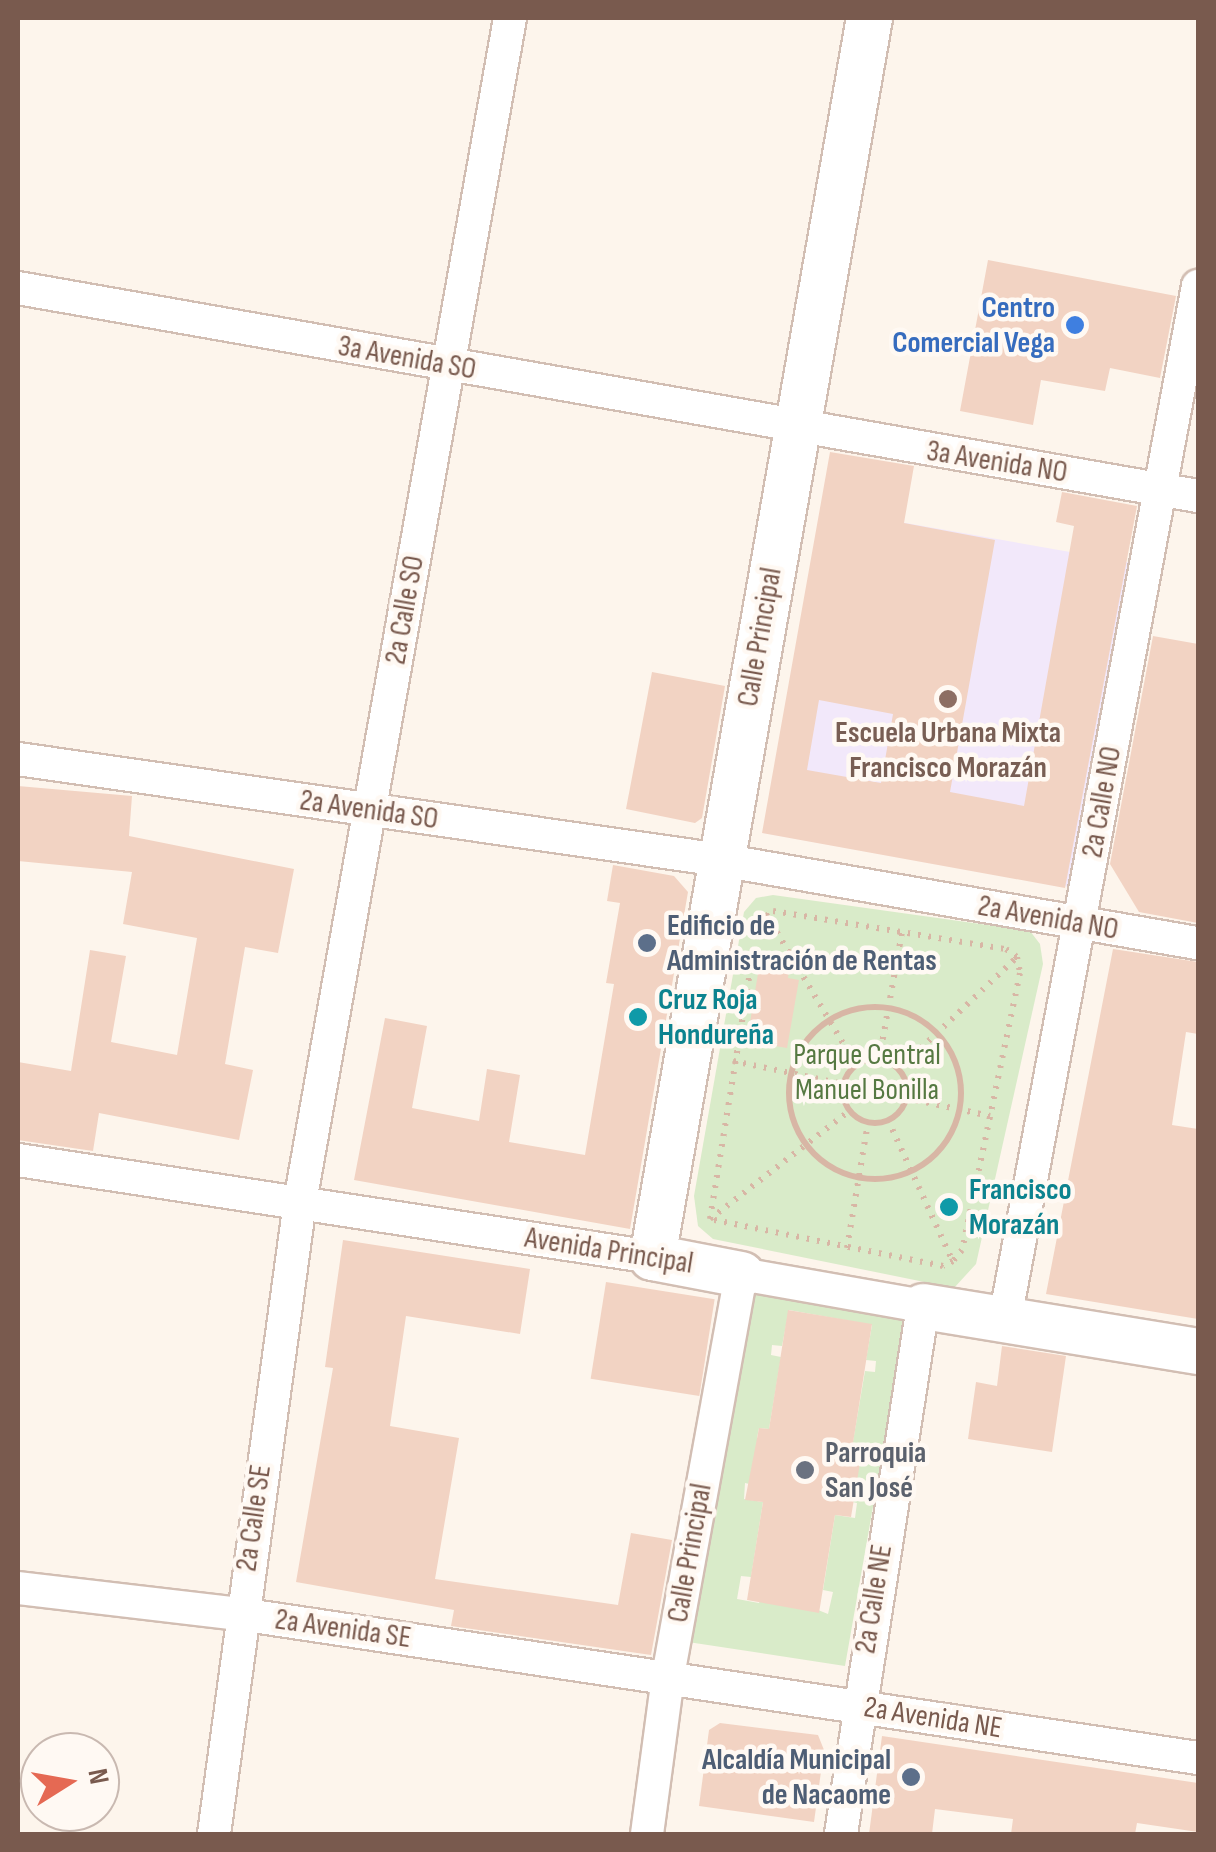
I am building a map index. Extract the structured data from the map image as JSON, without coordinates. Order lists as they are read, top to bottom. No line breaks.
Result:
{"streets":{"street":["3a Avenida SO","3a Avenida NO","2a Calle SO","Calle Principal","2a Calle NO","2a Avenida SO","2a Avenida NO","Avenida Principal","2a Calle SE","2a Calle NE","2a Avenida SE","2a Avenida NE"]},"crossings":[["3a Avenida SO","3a Avenida NO"],["3a Avenida SO","2a Calle SO"],["3a Avenida SO","Calle Principal"],["3a Avenida NO","Calle Principal"],["3a Avenida NO","2a Calle NO"],["2a Calle SO","2a Avenida SO"],["2a Calle SO","Avenida Principal"],["2a Calle SO","2a Calle SE"],["Calle Principal","2a Avenida SO"],["Calle Principal","2a Avenida NO"],["Calle Principal","Avenida Principal"],["Calle Principal","2a Avenida SE"],["Calle Principal","2a Avenida NE"],["2a Calle NO","2a Avenida NO"],["2a Calle NO","Avenida Principal"],["2a Avenida SO","2a Avenida NO"],["Avenida Principal","2a Calle SE"],["Avenida Principal","2a Calle NE"],["2a Calle SE","2a Avenida SE"],["2a Calle NE","2a Avenida NE"],["2a Avenida SE","2a Avenida NE"]],"parks":["Parque Central Manuel Bonilla"],"places":["Centro Comercial Vega","Escuela Urbana Mixta Francisco Morazán","Edificio de Administración de Rentas","Cruz Roja Hondureña","Francisco Morazán","Parroquia San José","Alcaldía Municipal de Nacaome"],"north":"right"}
